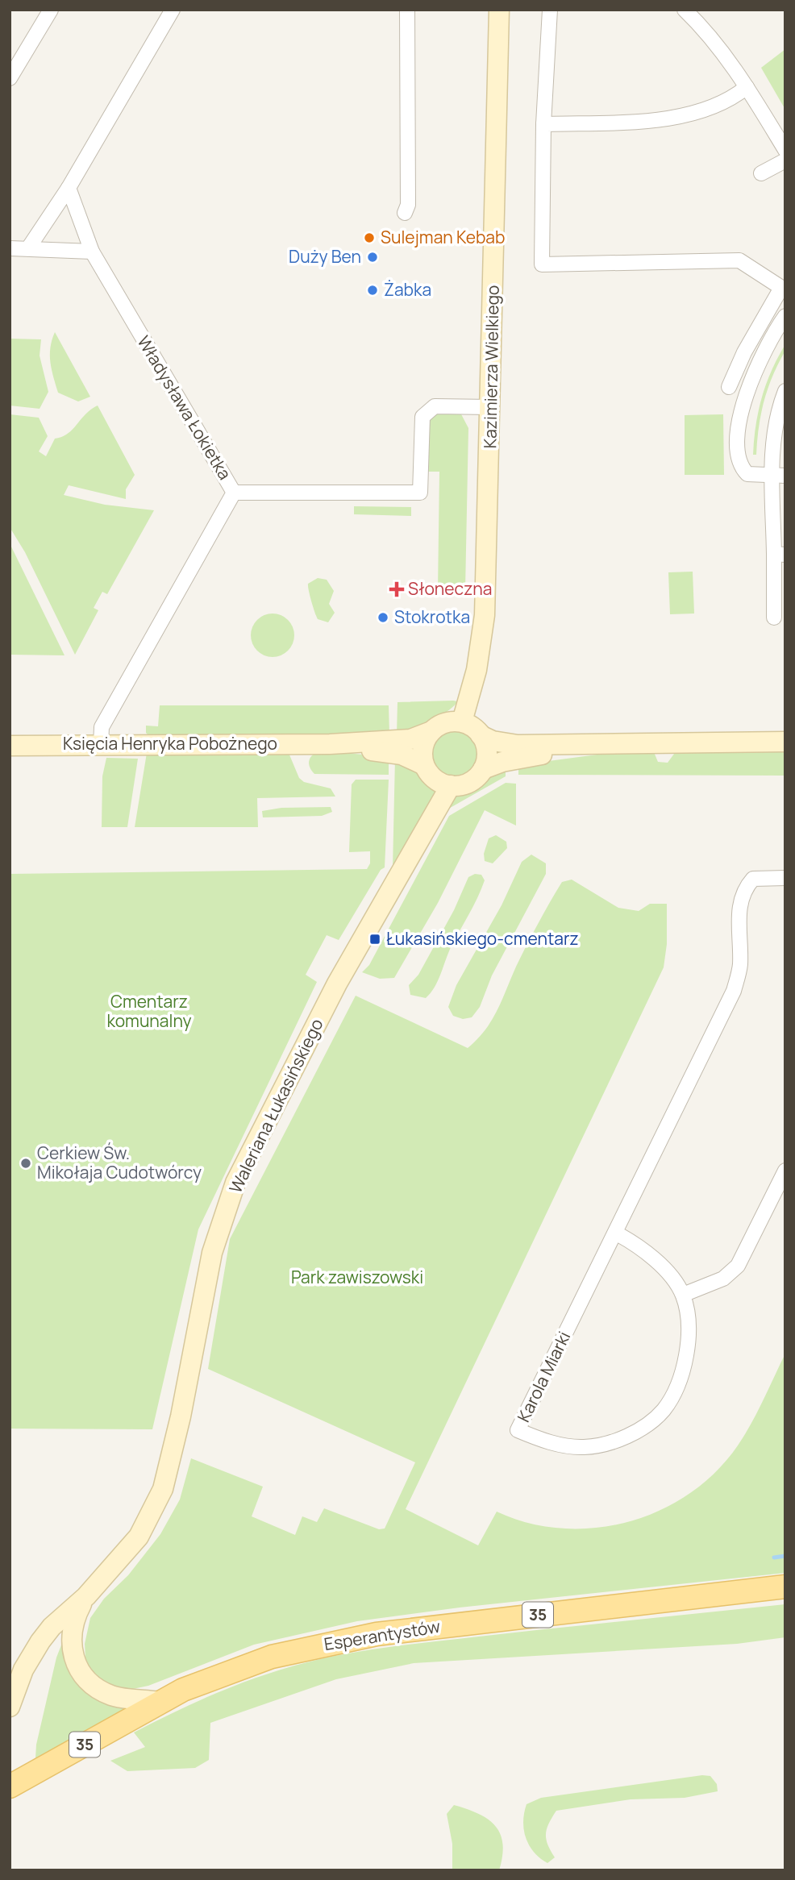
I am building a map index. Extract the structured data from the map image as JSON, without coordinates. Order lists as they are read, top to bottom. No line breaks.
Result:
{"streets":{"main road":["35","Esperantystów"],"street":["Kazimierza Wielkiego","Władysława Łokietka","Księcia Henryka Pobożnego","Waleriana Łukasińskiego","Karola Miarki"]},"crossings":[["Kazimierza Wielkiego","Księcia Henryka Pobożnego"],["Kazimierza Wielkiego","Waleriana Łukasińskiego"],["Władysława Łokietka","Księcia Henryka Pobożnego"],["Księcia Henryka Pobożnego","Waleriana Łukasińskiego"],["Waleriana Łukasińskiego","Esperantystów"]],"parks":["Cmentarz komunalny","Park zawiszowski"],"places":{"other":["Sulejman Kebab","Duży Ben","Żabka","Stokrotka","Cerkiew Św. Mikołaja Cudotwórcy"],"health":["Słoneczna"],"transit":["Łukasińskiego-cmentarz"]}}
